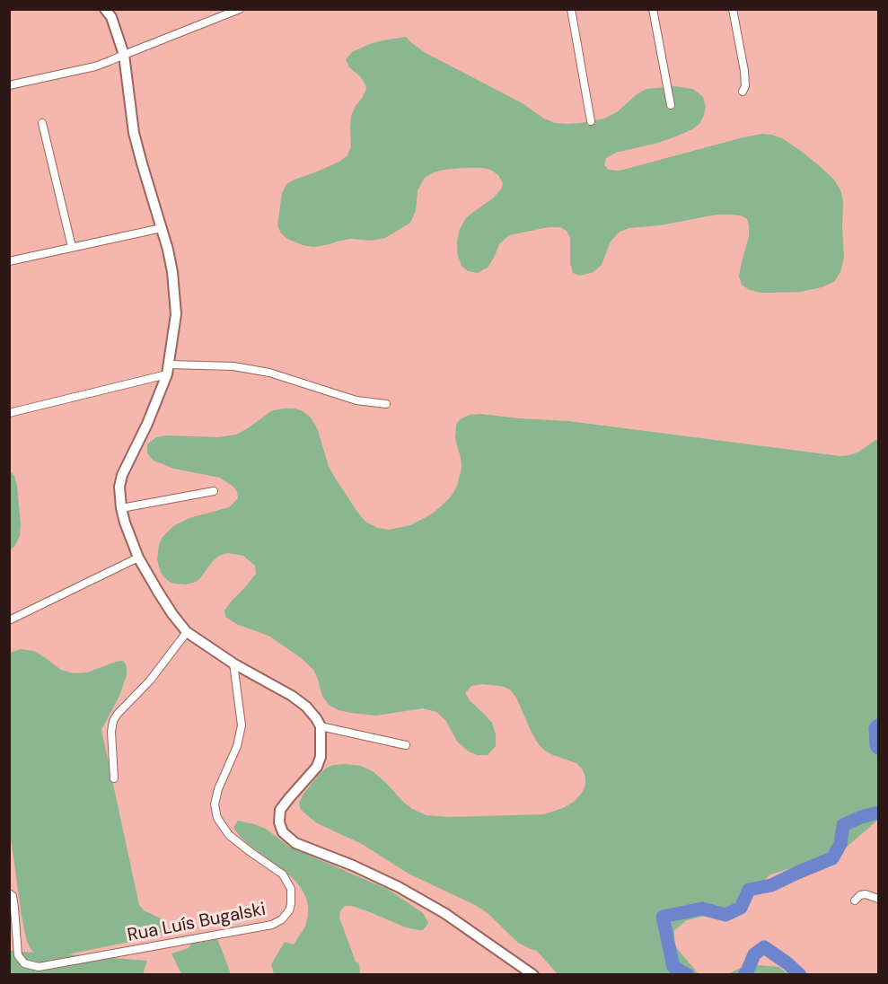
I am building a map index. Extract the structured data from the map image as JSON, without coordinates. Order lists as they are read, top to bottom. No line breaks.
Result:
{"streets":{"street":["Rua Luís Bugalski"]}}
